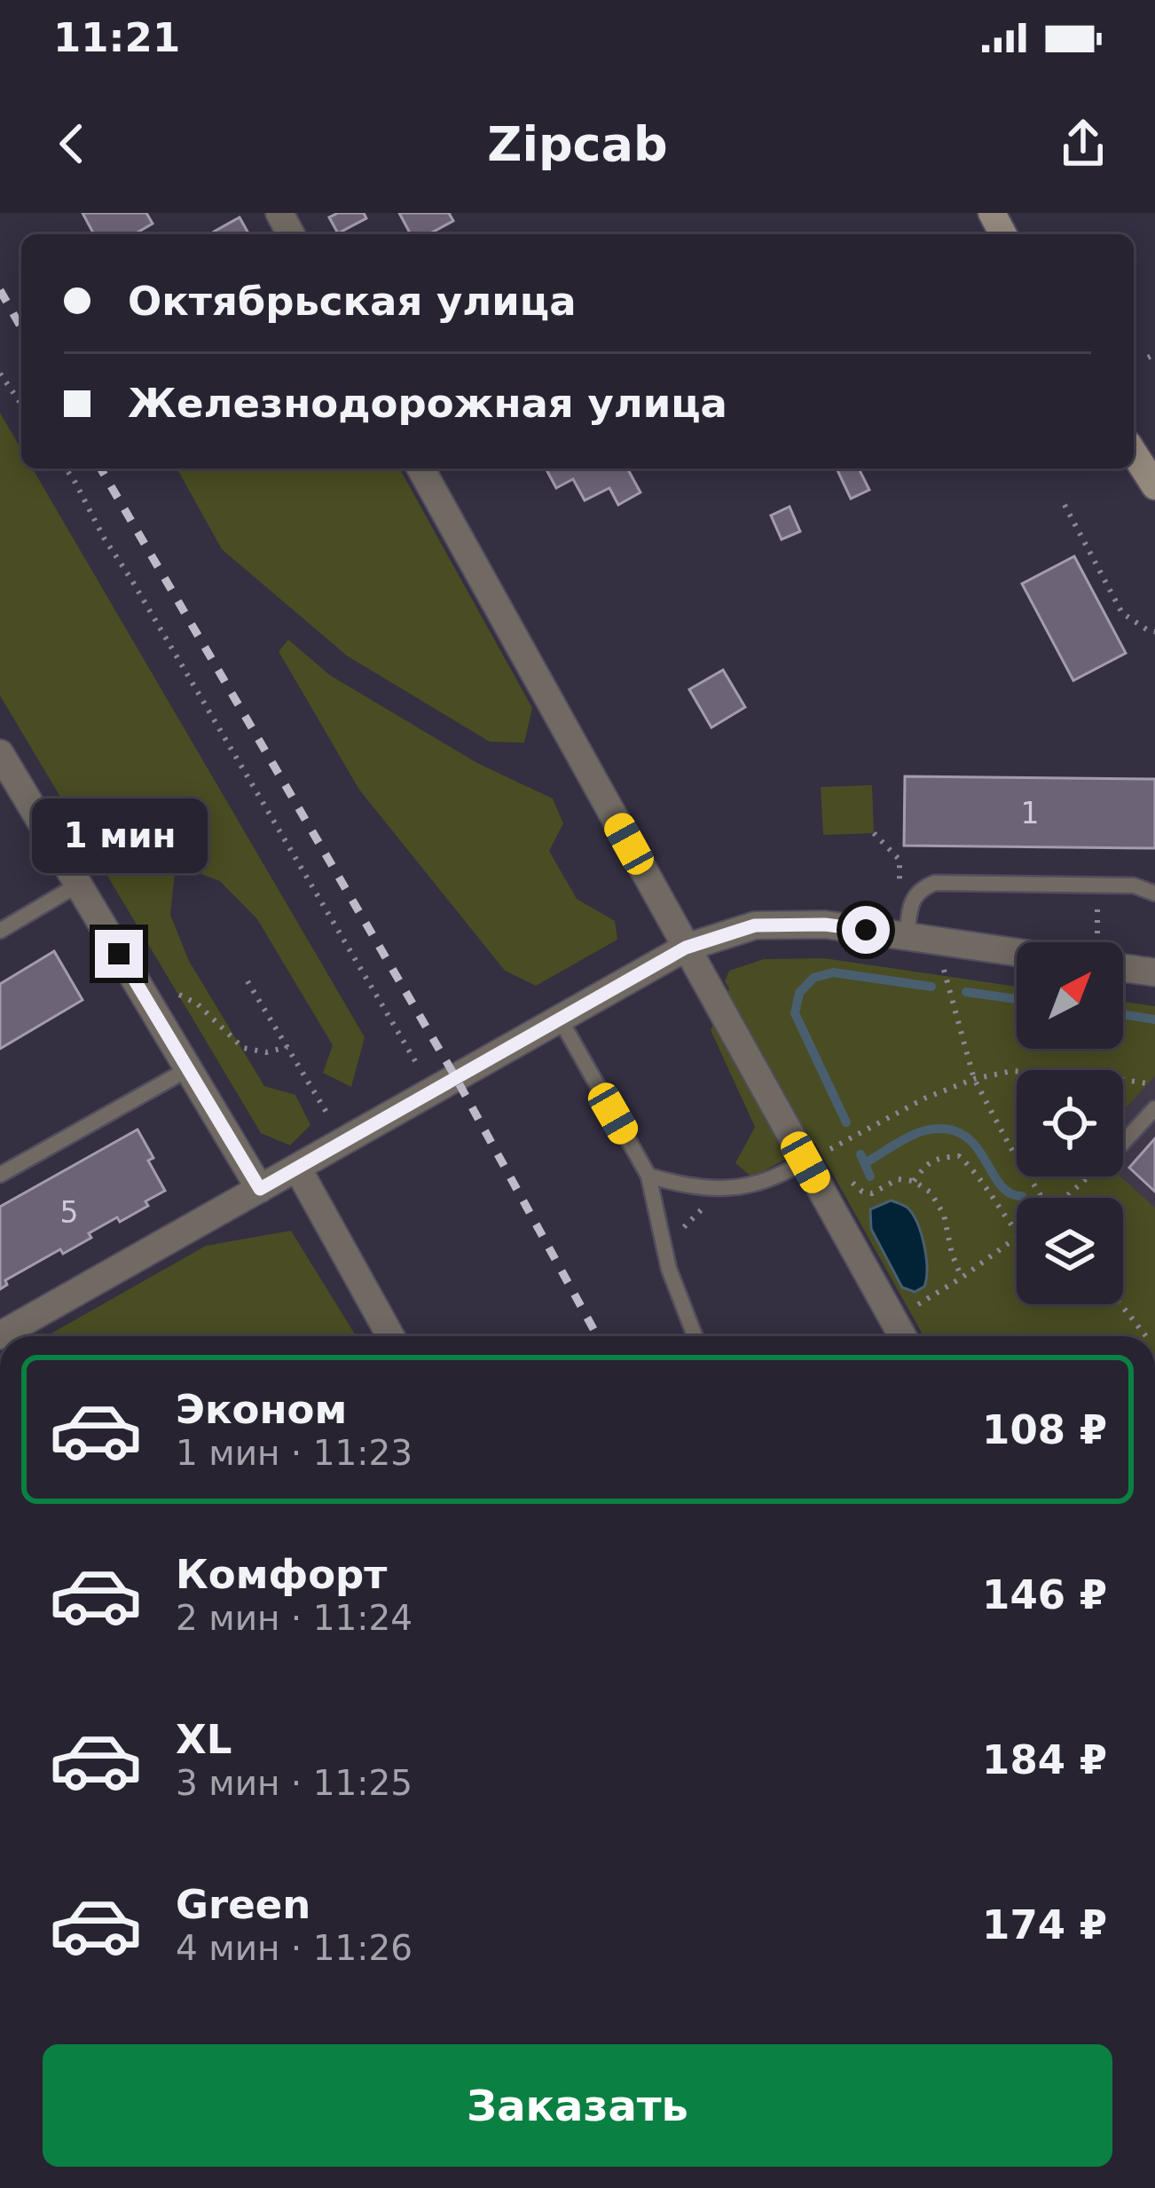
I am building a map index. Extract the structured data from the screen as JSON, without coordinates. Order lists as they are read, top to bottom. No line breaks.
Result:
{"house_numbers":["1","5"],"north":"top right","page":{"status":"11:21","header":"Zipcab","banner":["Октябрьская улица","Железнодорожная улица"],"bubble":"1 мин","list":[{"name":"Эконом","note":"1 мин · 11:23","value":"108 ₽"},{"name":"Комфорт","note":"2 мин · 11:24","value":"146 ₽"},{"name":"XL","note":"3 мин · 11:25","value":"184 ₽"},{"name":"Green","note":"4 мин · 11:26","value":"174 ₽"}],"buttons":"Заказать"}}
